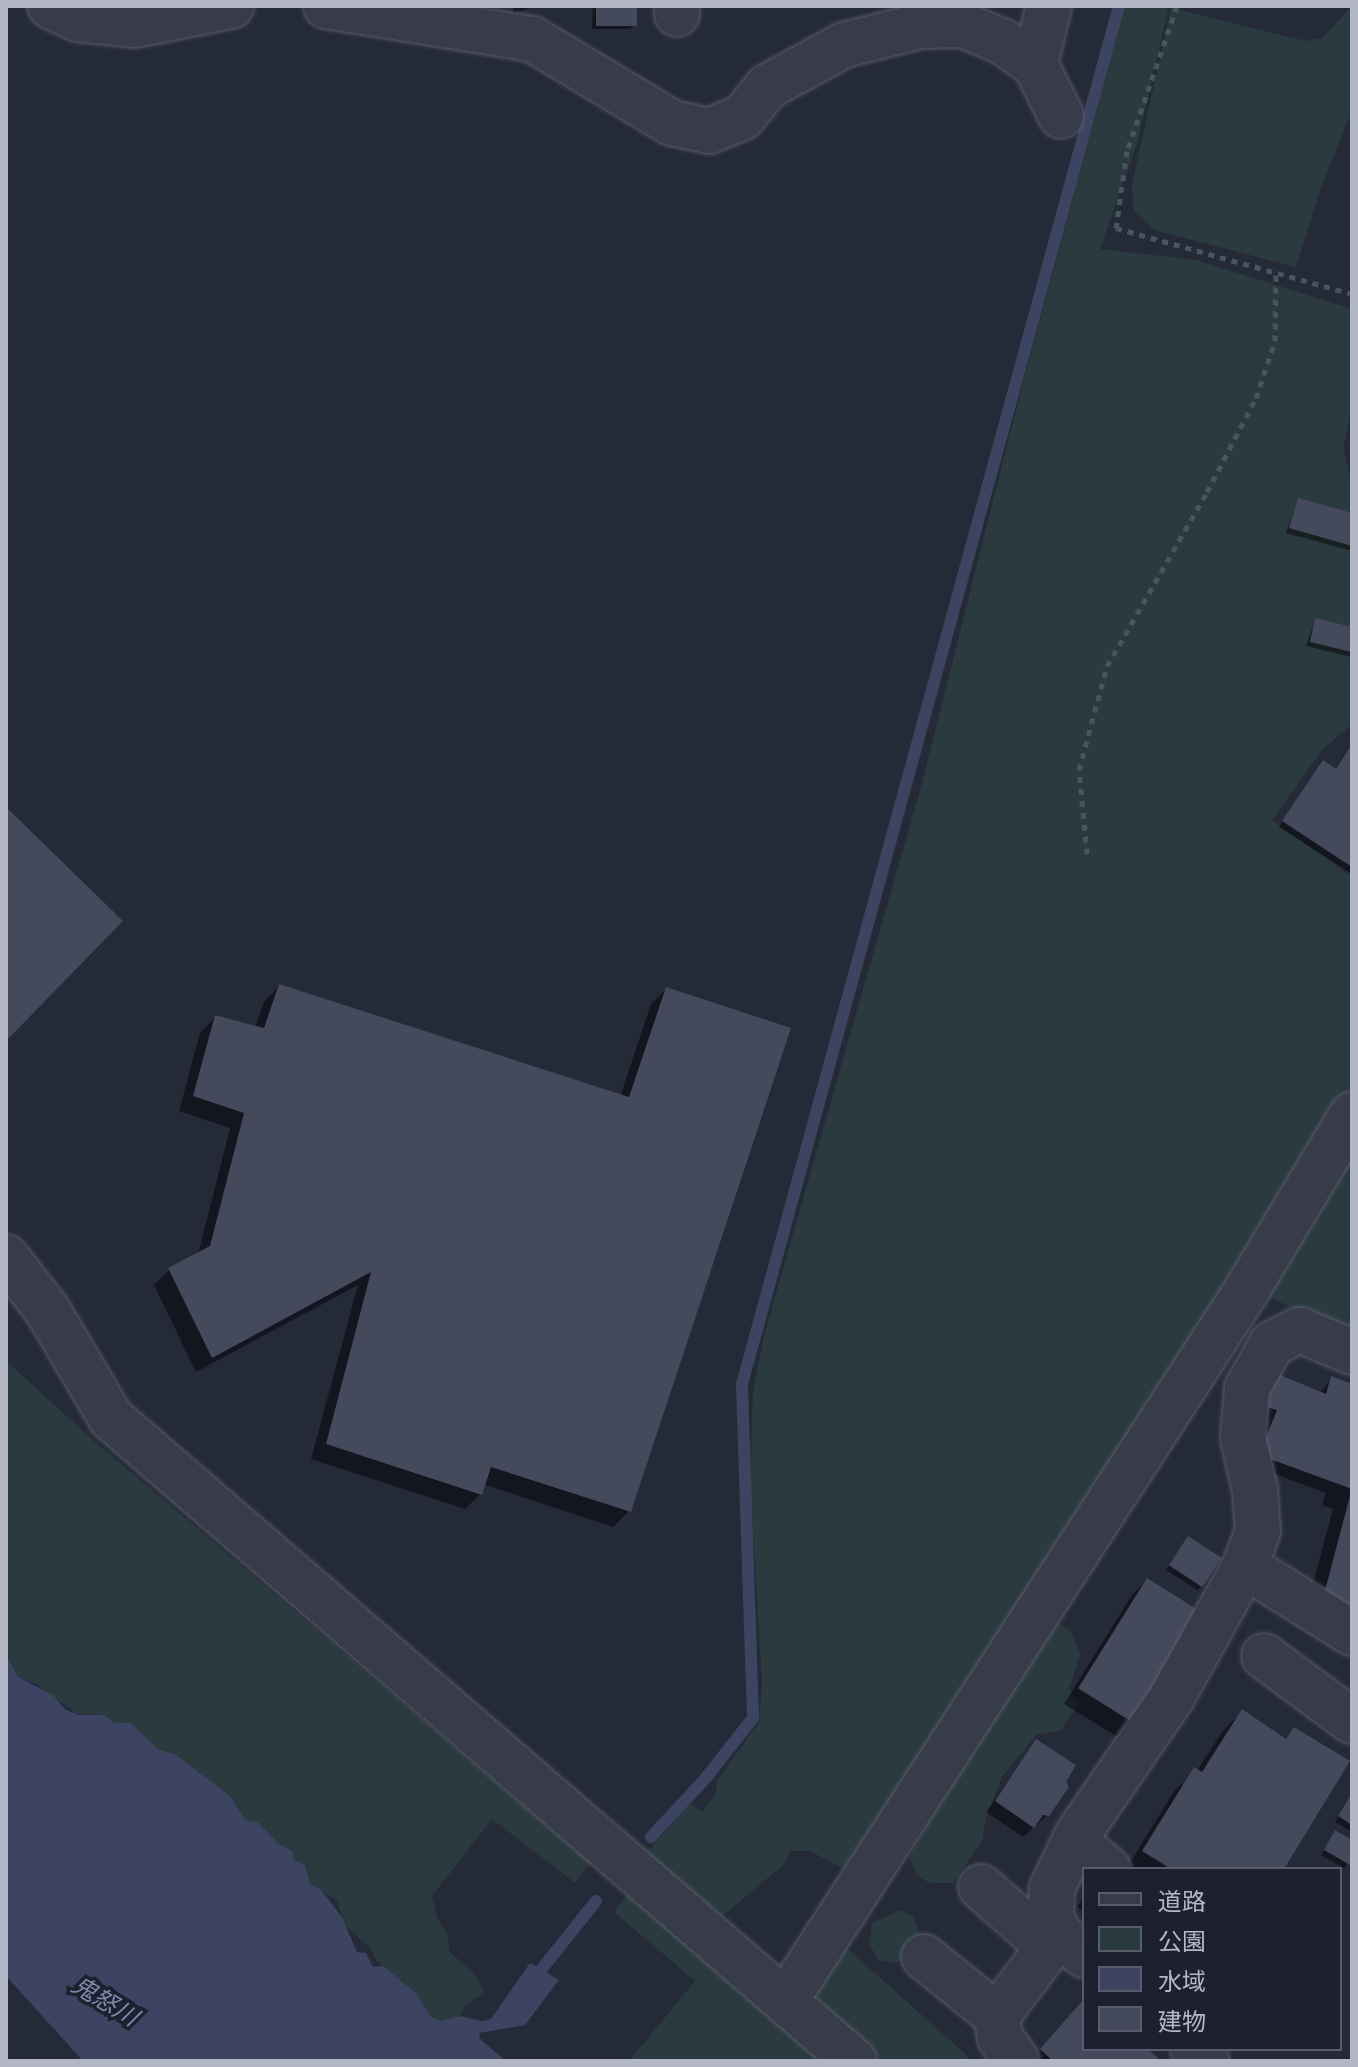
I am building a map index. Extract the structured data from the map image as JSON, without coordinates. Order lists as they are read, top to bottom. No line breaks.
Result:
{"water":["鬼怒川"],"legend":["道路","公園","水域","建物"]}
